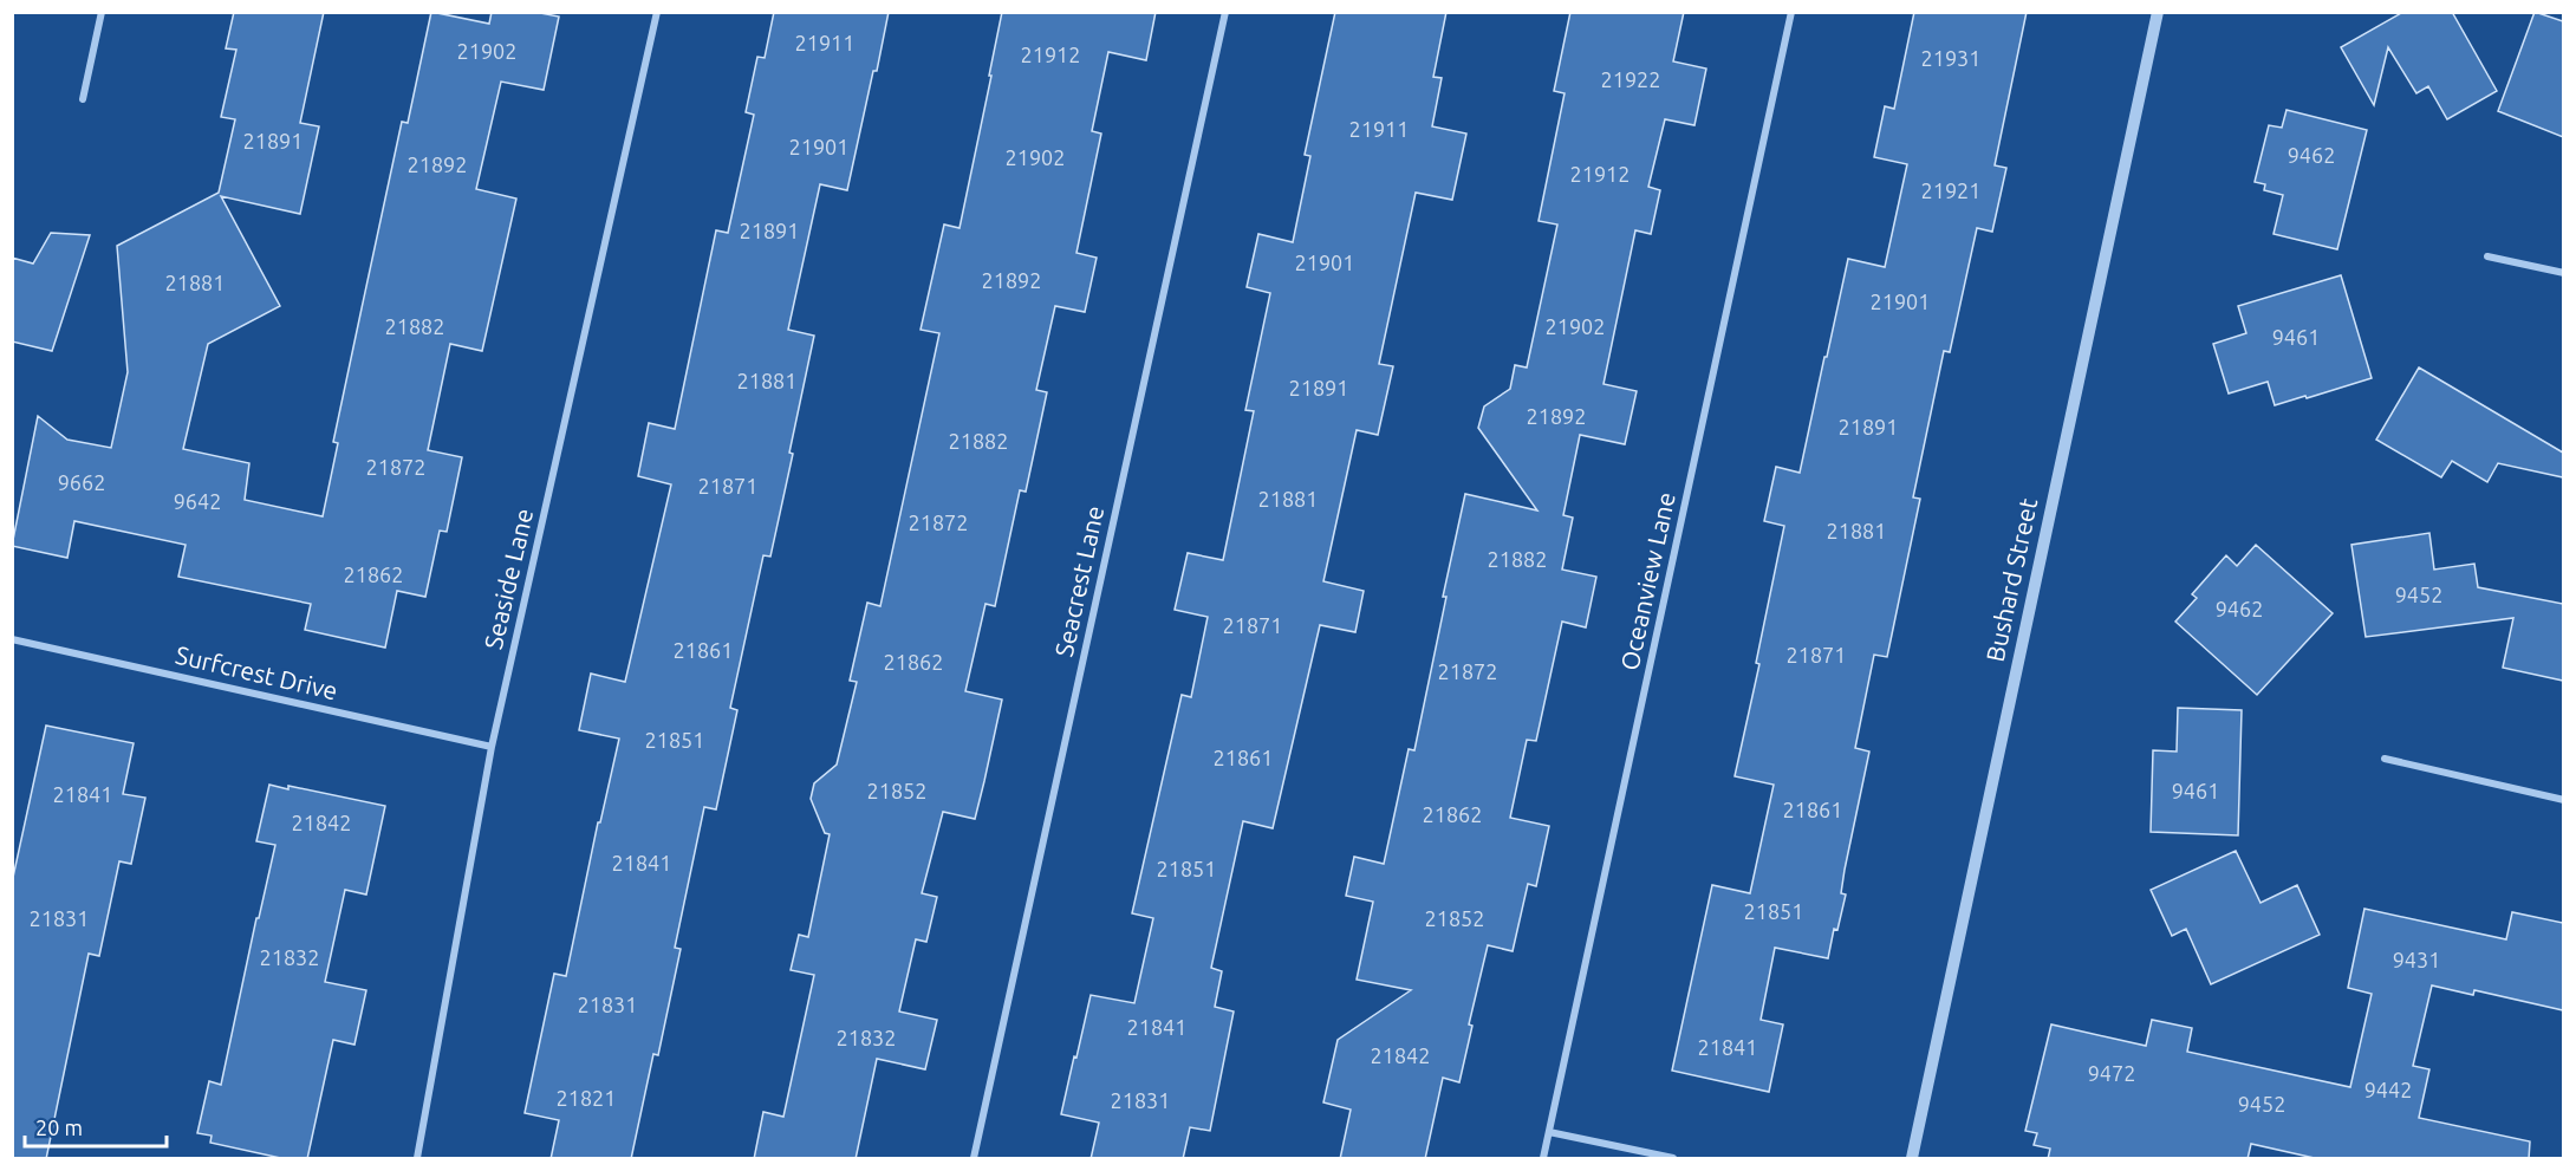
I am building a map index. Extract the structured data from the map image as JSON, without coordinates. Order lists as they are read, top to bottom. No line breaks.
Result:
{"streets":{"street":["Seaside Lane","Bushard Street","Seacrest Lane","Oceanview Lane","Surfcrest Drive"]},"crossings":[["Seaside Lane","Surfcrest Drive"]],"house_numbers":["21911","21902","21912","21931","21922","21911","21891","21901","9462","21902","21892","21912","21921","21891","21901","21892","21881","21901","21882","21902","9461","21881","21891","21892","21891","21882","21872","9662","21871","21881","9642","21872","21881","21882","21862","9452","9462","21871","21861","21871","21862","21872","21851","21861","21852","9461","21841","21861","21862","21842","21841","21851","21851","21831","21852","21832","9431","21831","21841","21832","21841","21842","9472","9442","21821","21831","9452"],"scale_bar":"20 m"}
